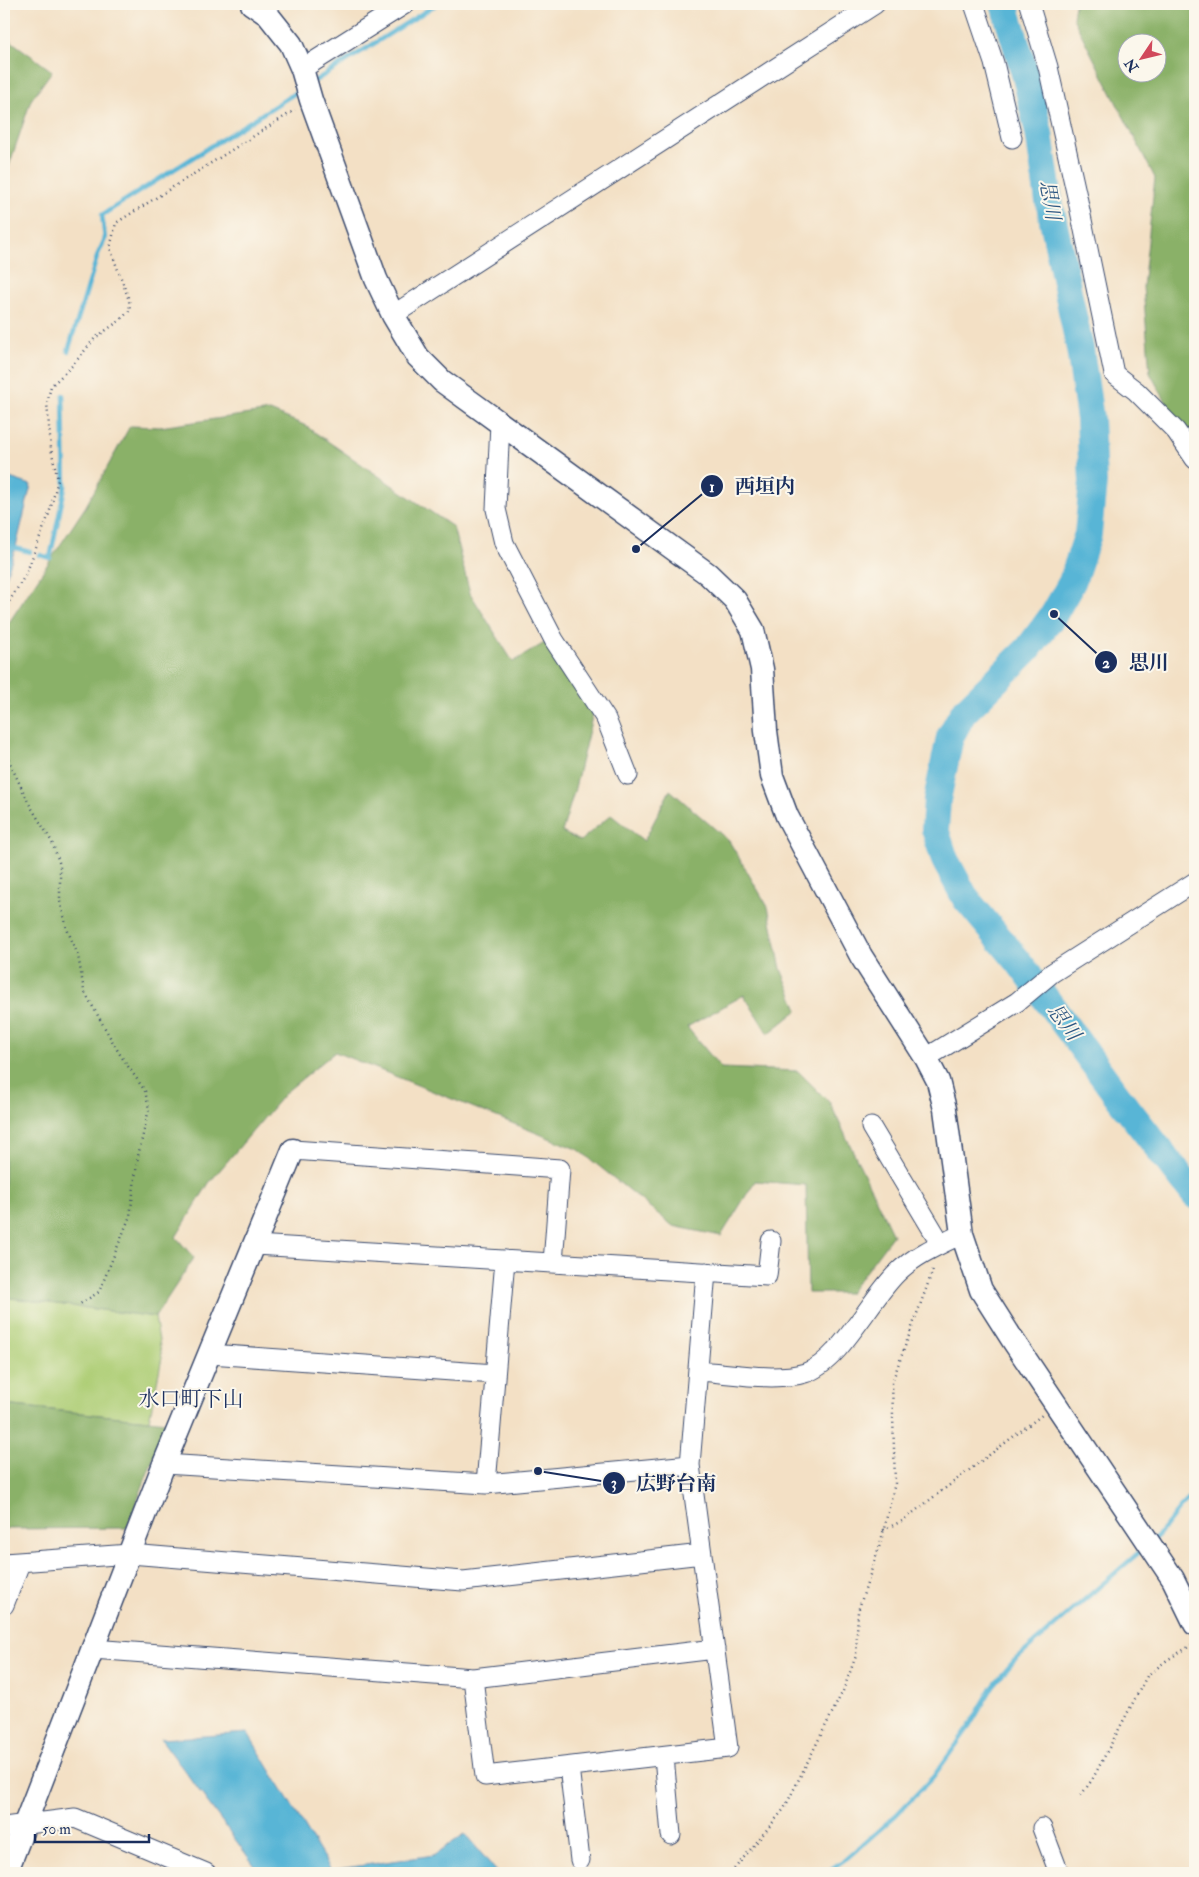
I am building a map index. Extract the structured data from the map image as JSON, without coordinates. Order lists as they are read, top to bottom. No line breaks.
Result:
{"districts":["水口町下山"],"water":["思川"],"places":["西垣内","思川","広野台南"],"scale_bar":"50 m","north":"bottom left"}
